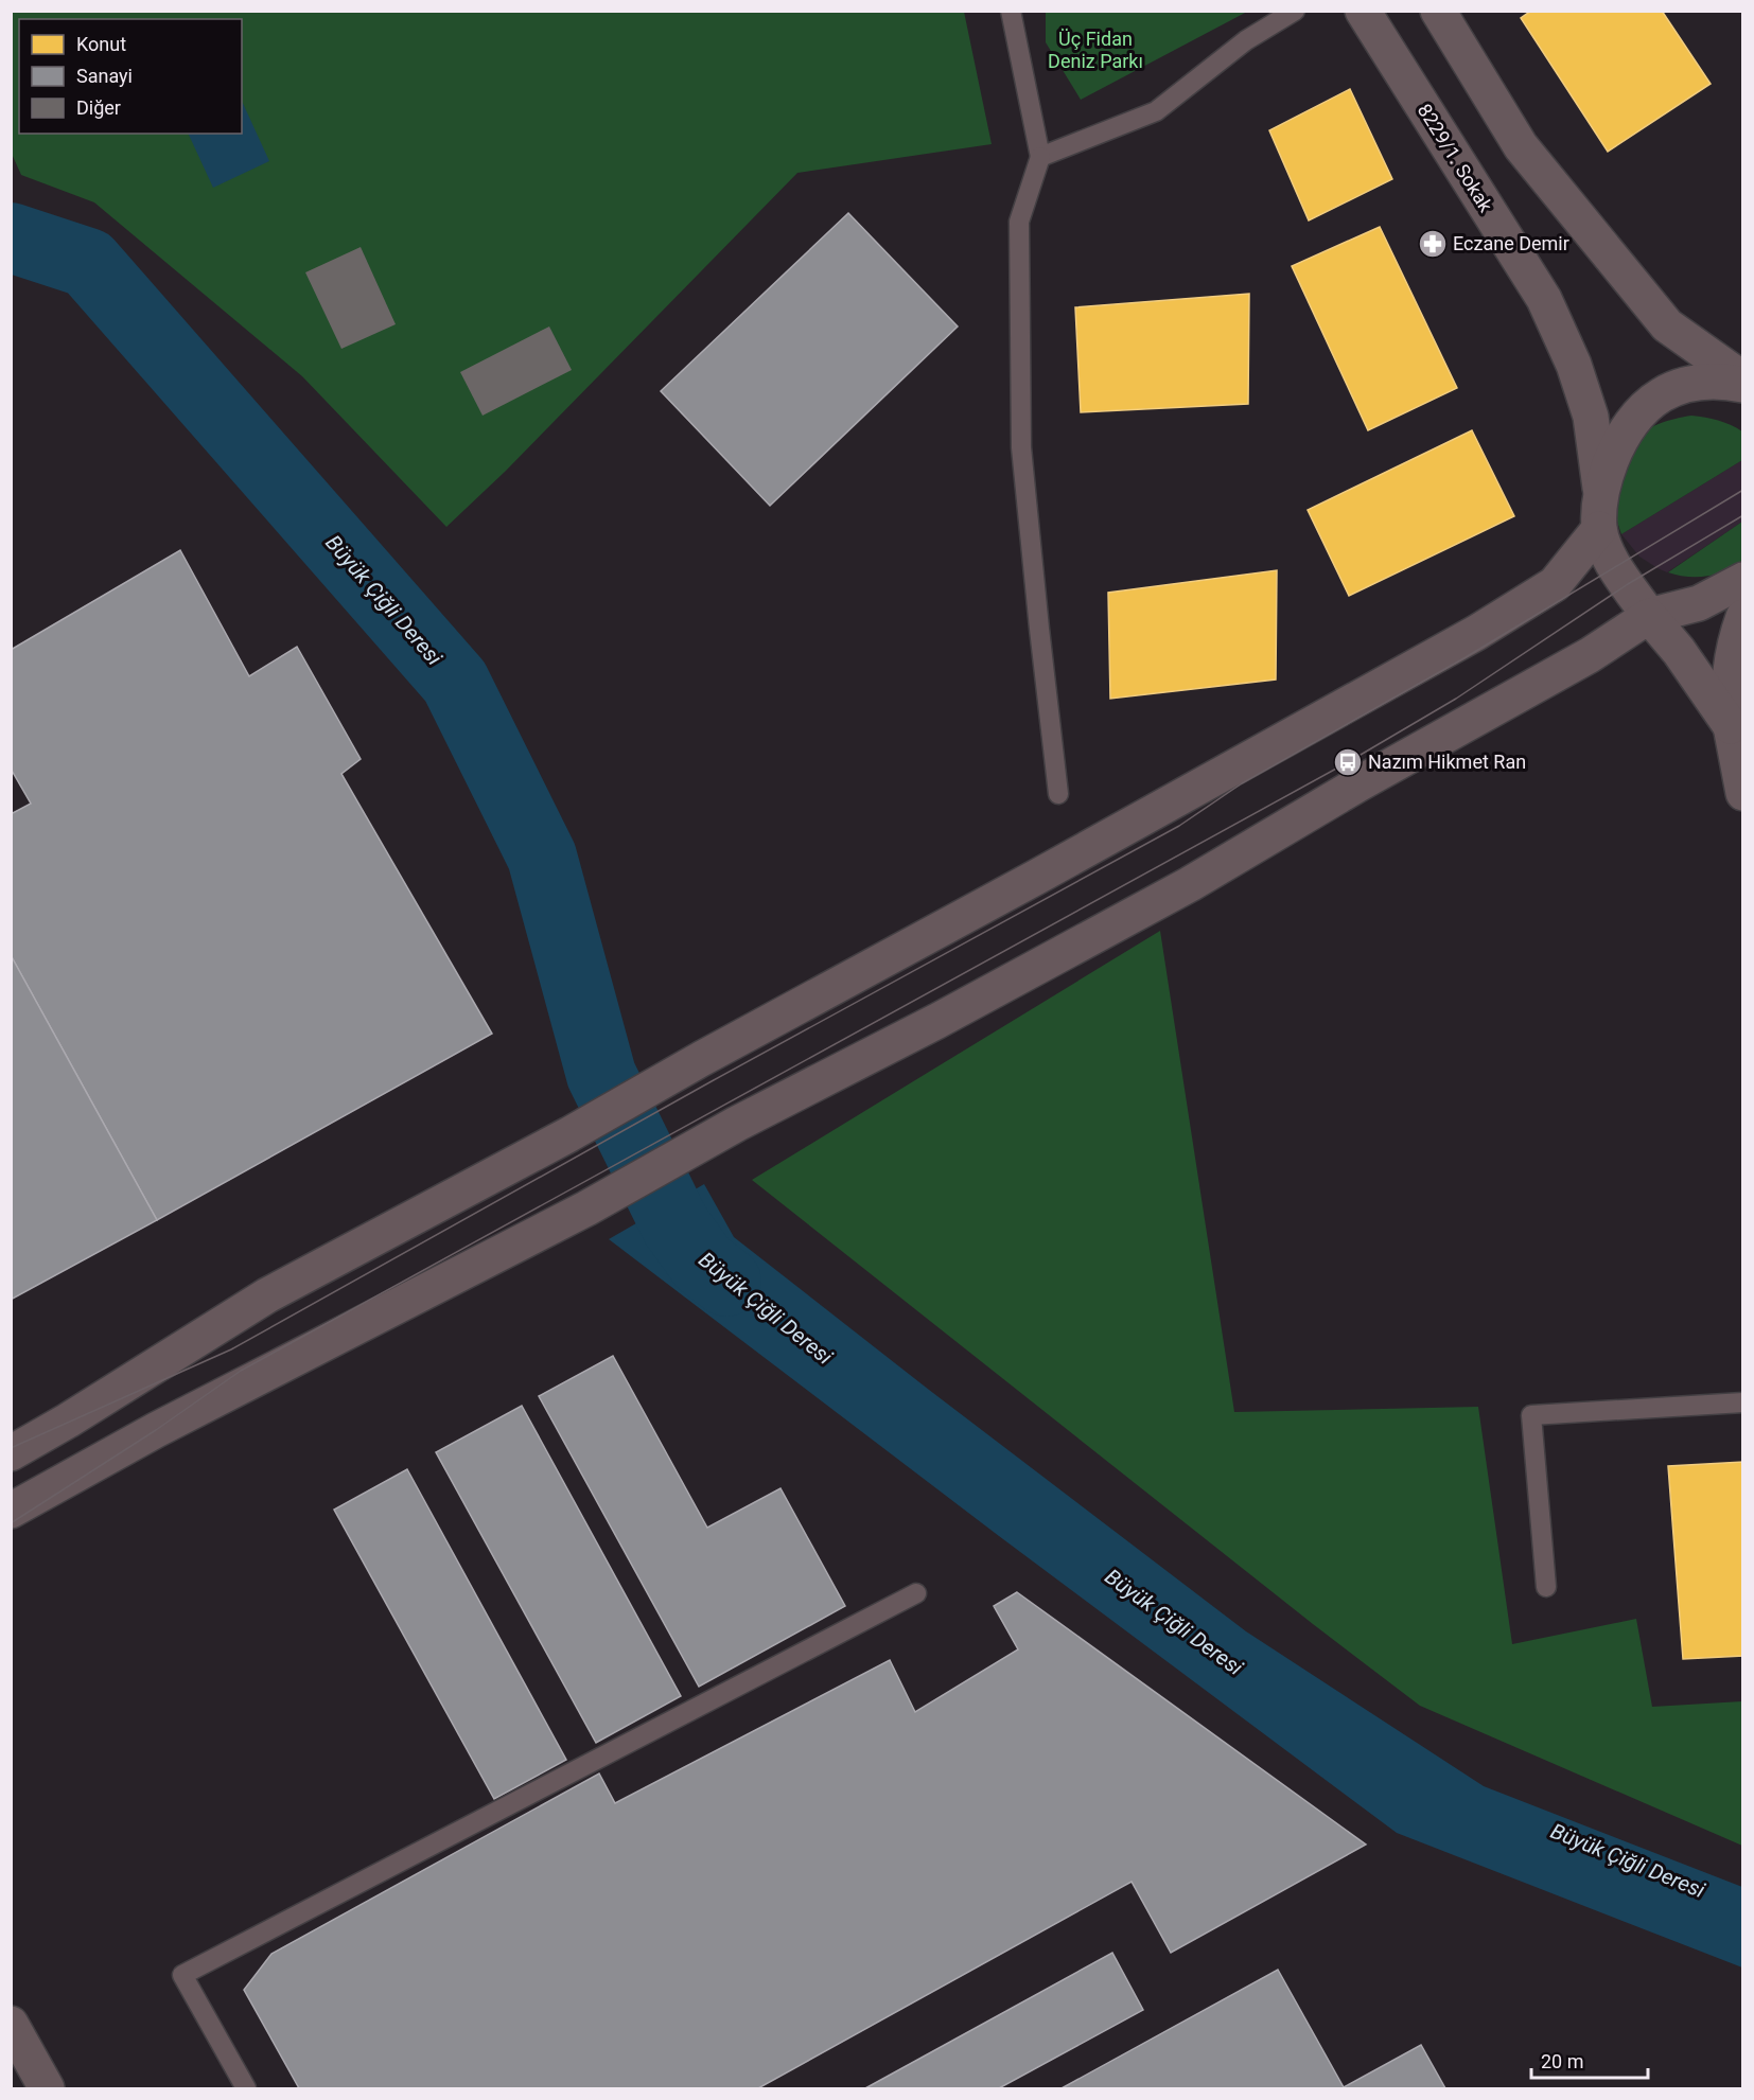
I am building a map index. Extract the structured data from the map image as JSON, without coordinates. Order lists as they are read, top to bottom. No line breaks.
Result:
{"streets":{"street":["8229/1. Sokak"]},"water":["Büyük Çiğli Deresi"],"parks":["Üç Fidan Deniz Parkı"],"places":{"pharmacy":["Eczane Demir"],"bus stop":["Nazım Hikmet Ran"]},"legend":["Konut","Sanayi","Diğer"],"scale_bar":"20 m"}
